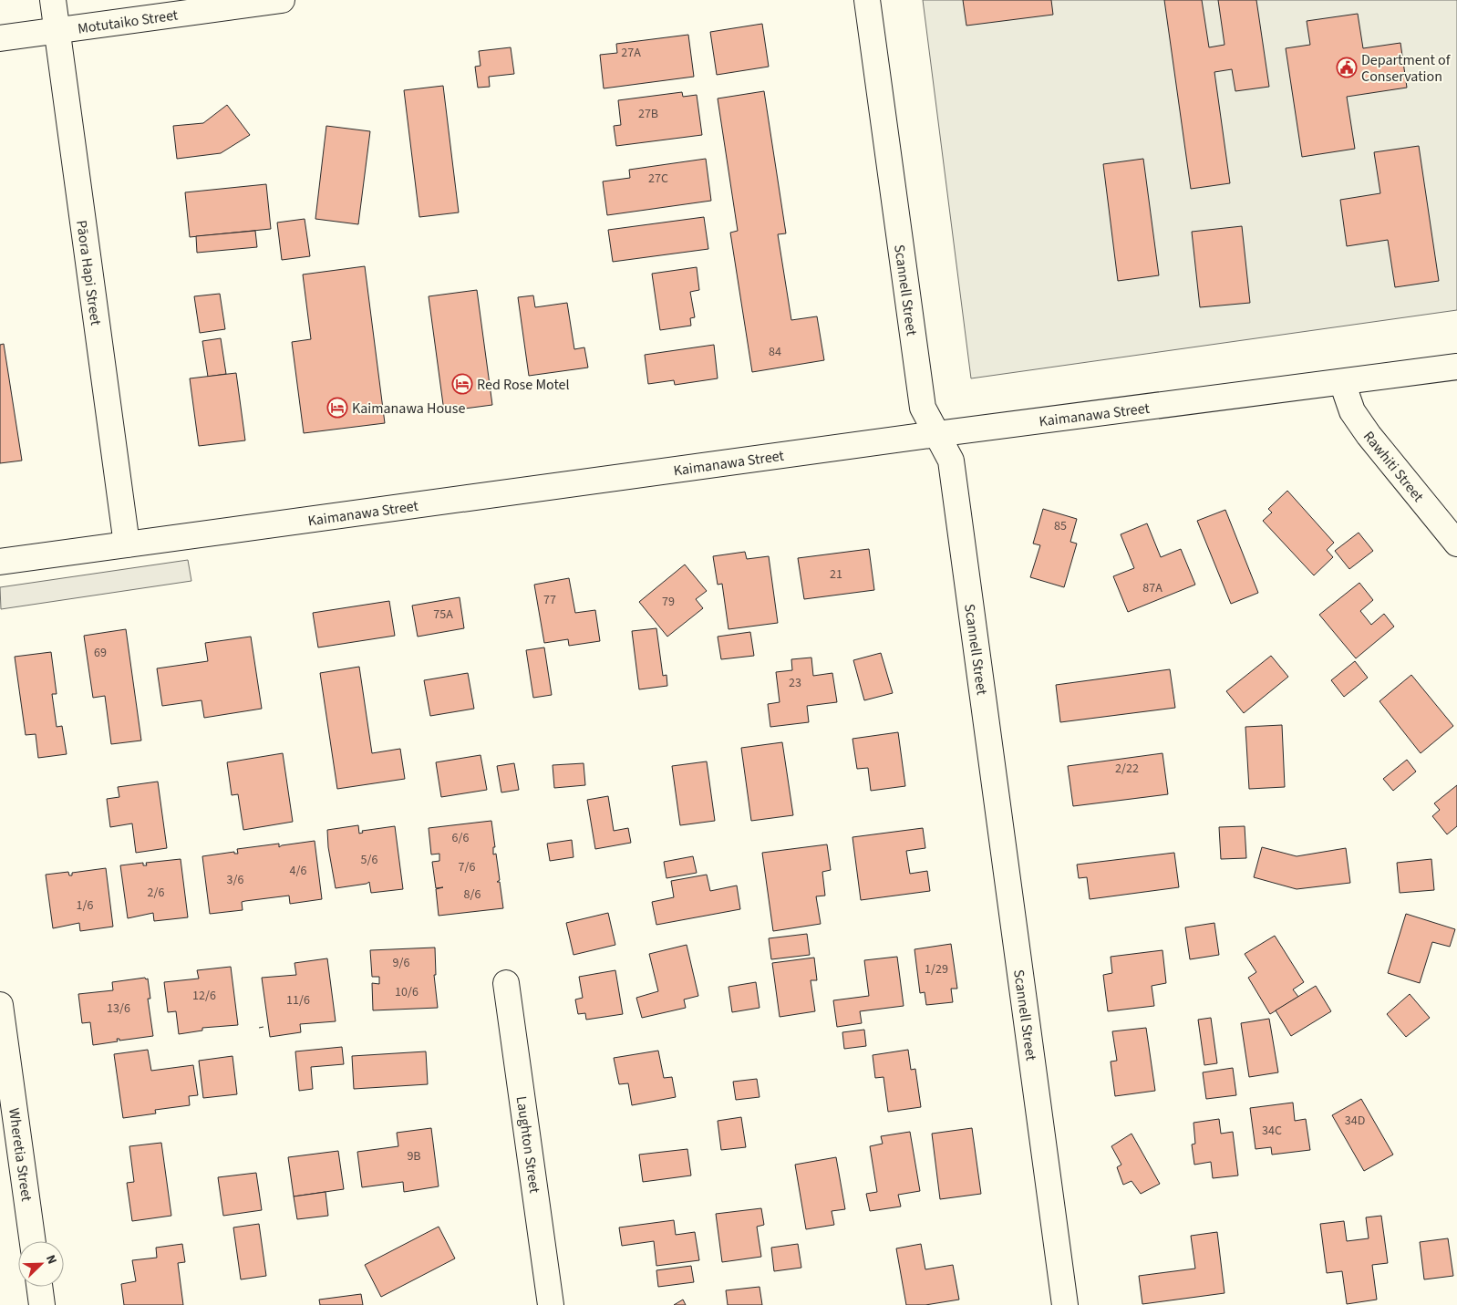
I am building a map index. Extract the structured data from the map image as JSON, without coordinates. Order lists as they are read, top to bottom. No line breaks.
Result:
{"streets":{"street":["Motutaiko Street","Pāora Hapi Street","Scannell Street","Kaimanawa Street","Rawhiti Street","Laughton Street","Wheretia Street"]},"crossings":[["Motutaiko Street","Pāora Hapi Street"],["Pāora Hapi Street","Kaimanawa Street"],["Scannell Street","Kaimanawa Street"],["Kaimanawa Street","Rawhiti Street"]],"places":{"public building":["Department of Conservation"],"hotel":["Red Rose Motel","Kaimanawa House"]},"house_numbers":["27A","27B","27C","84","85","21","87A","77","79","75A","69","23","2/22","6/6","5/6","7/6","4/6","3/6","2/6","8/6","1/6","9/6","1/29","10/6","12/6","11/6","13/6","34D","34C","9B"],"north":"top right"}
